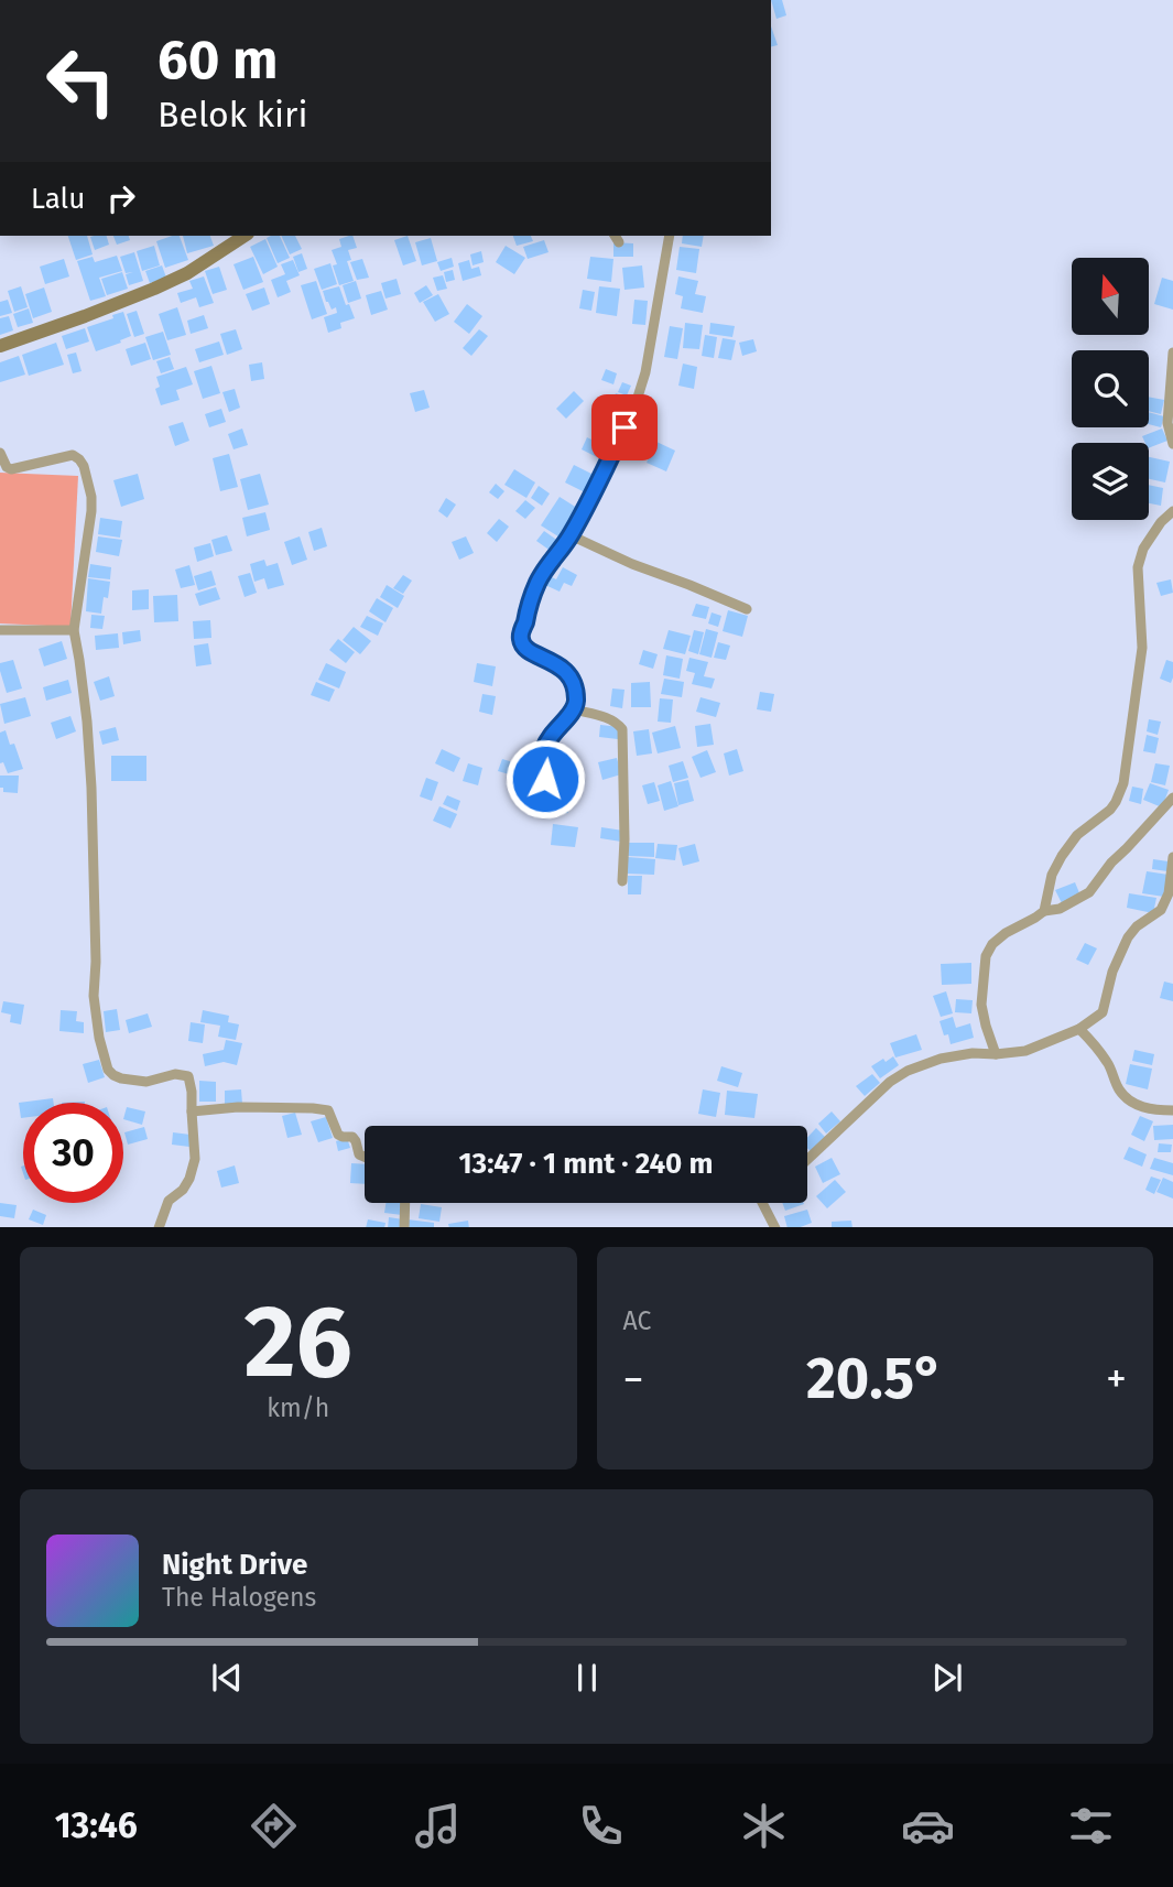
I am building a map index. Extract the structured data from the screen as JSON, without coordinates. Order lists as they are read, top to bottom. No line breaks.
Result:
{"north":"top","page":{"turn":["60 m","Belok kiri"],"then":"Lalu","limit":"30","trip":"13:47 · 1 mnt · 240 m","tile":[["26","km/h"],"AC"],"heat":["−","20.5°","+"],"song":["Night Drive","The Halogens"],"tabs":"13:46"}}
